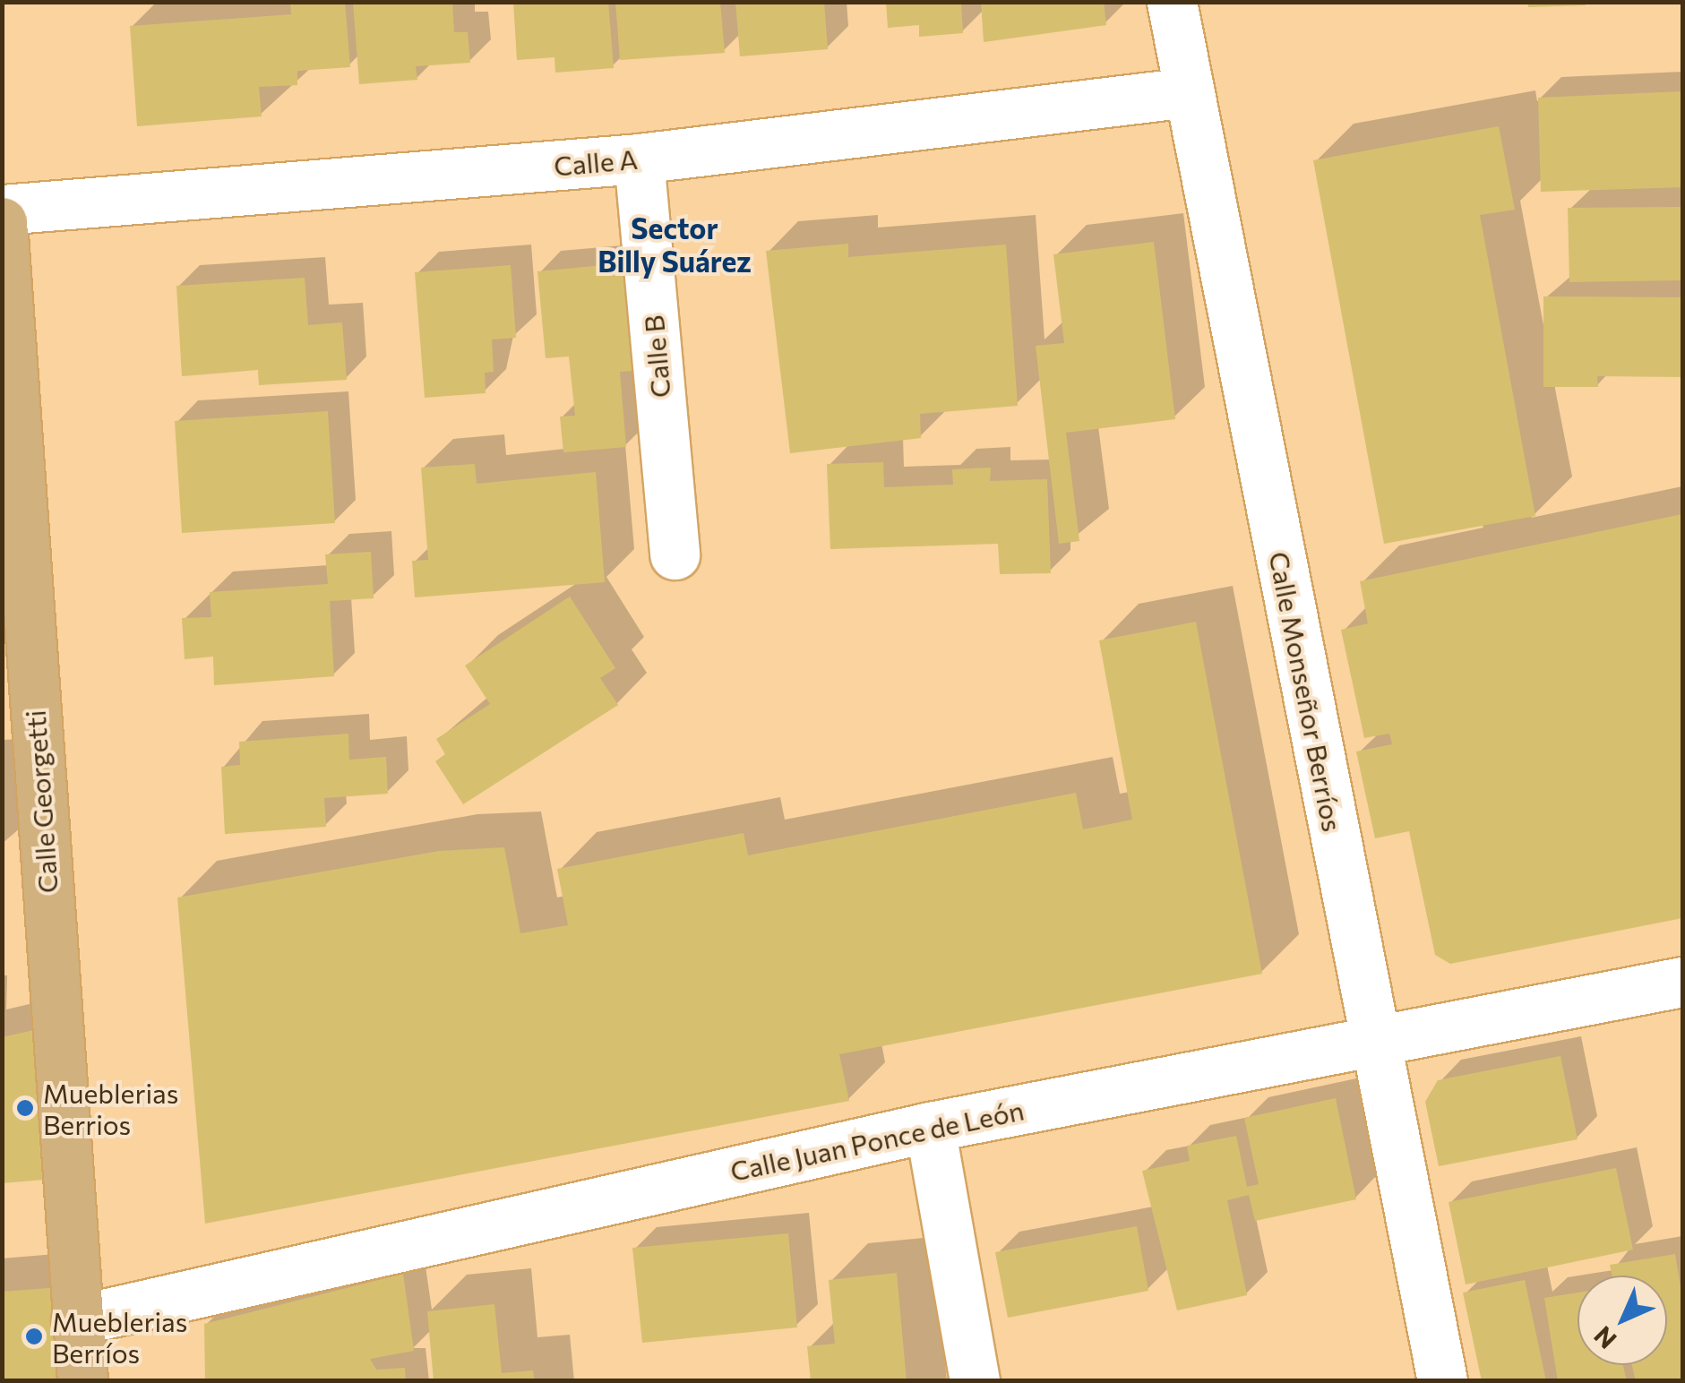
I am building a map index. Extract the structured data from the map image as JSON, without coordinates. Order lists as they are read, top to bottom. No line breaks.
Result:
{"streets":{"main road":["Calle Georgetti"],"street":["Calle A","Calle B","Calle Monseñor Berríos","Calle Juan Ponce de León"]},"crossings":[["Calle A","Calle B"],["Calle A","Calle Monseñor Berríos"],["Calle Monseñor Berríos","Calle Juan Ponce de León"],["Calle Georgetti","Calle Juan Ponce de León"]],"districts":["Sector Billy Suárez"],"places":["Mueblerias Berrios","Mueblerias Berríos"],"north":"bottom left"}
